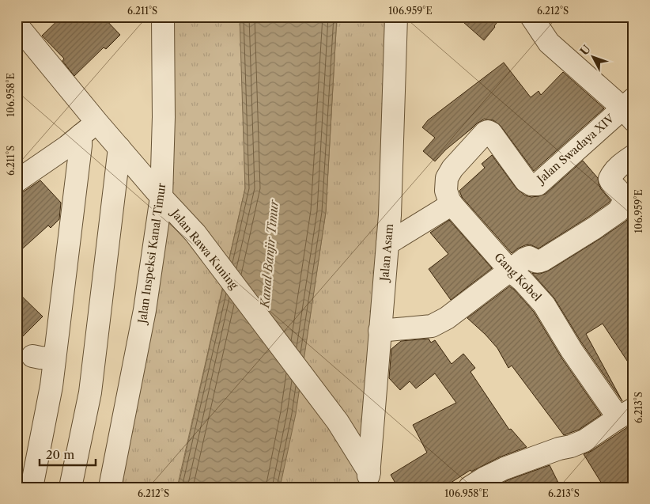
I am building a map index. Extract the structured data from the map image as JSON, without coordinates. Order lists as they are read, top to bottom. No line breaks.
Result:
{"streets":{"street":["Jalan Swadaya XIV","Jalan Rawa Kuning","Jalan Asam","Jalan Inspeksi Kanal Timur","Gang Kobel"]},"crossings":[["Jalan Swadaya XIV","Gang Kobel"],["Jalan Rawa Kuning","Jalan Asam"],["Jalan Rawa Kuning","Jalan Inspeksi Kanal Timur"]],"water":["Kanal Banjir Timur"],"scale_bar":"20 m","north":"top left","coordinates":["6.211°S","106.959°E","6.212°S","106.958°E","6.213°S"]}
